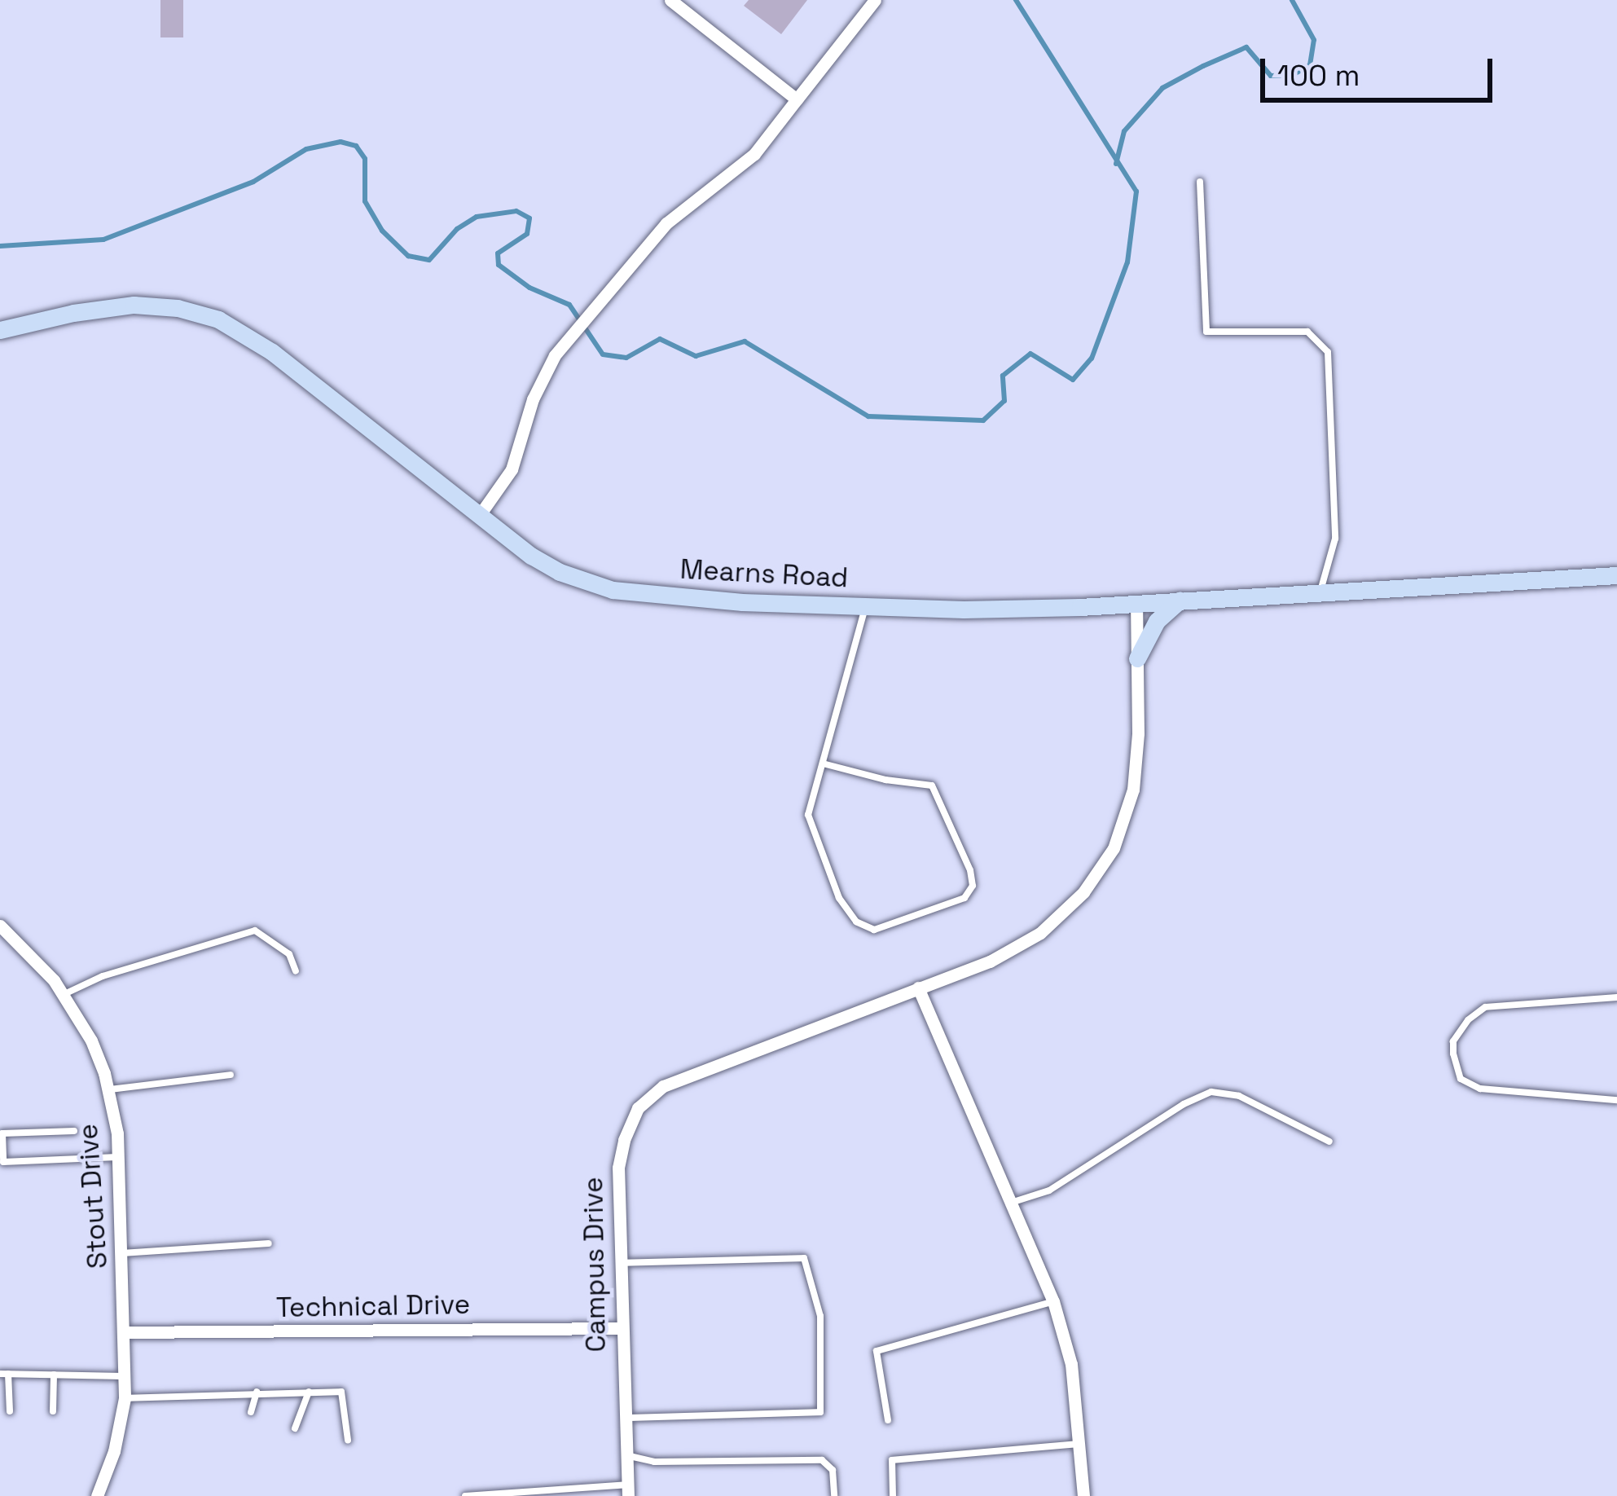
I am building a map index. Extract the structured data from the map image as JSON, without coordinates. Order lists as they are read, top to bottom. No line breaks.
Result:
{"streets":{"street":["Mearns Road","Stout Drive","Campus Drive","Technical Drive"]},"crossings":[["Mearns Road","Campus Drive"],["Stout Drive","Technical Drive"],["Campus Drive","Technical Drive"]],"scale_bar":"100 m"}
